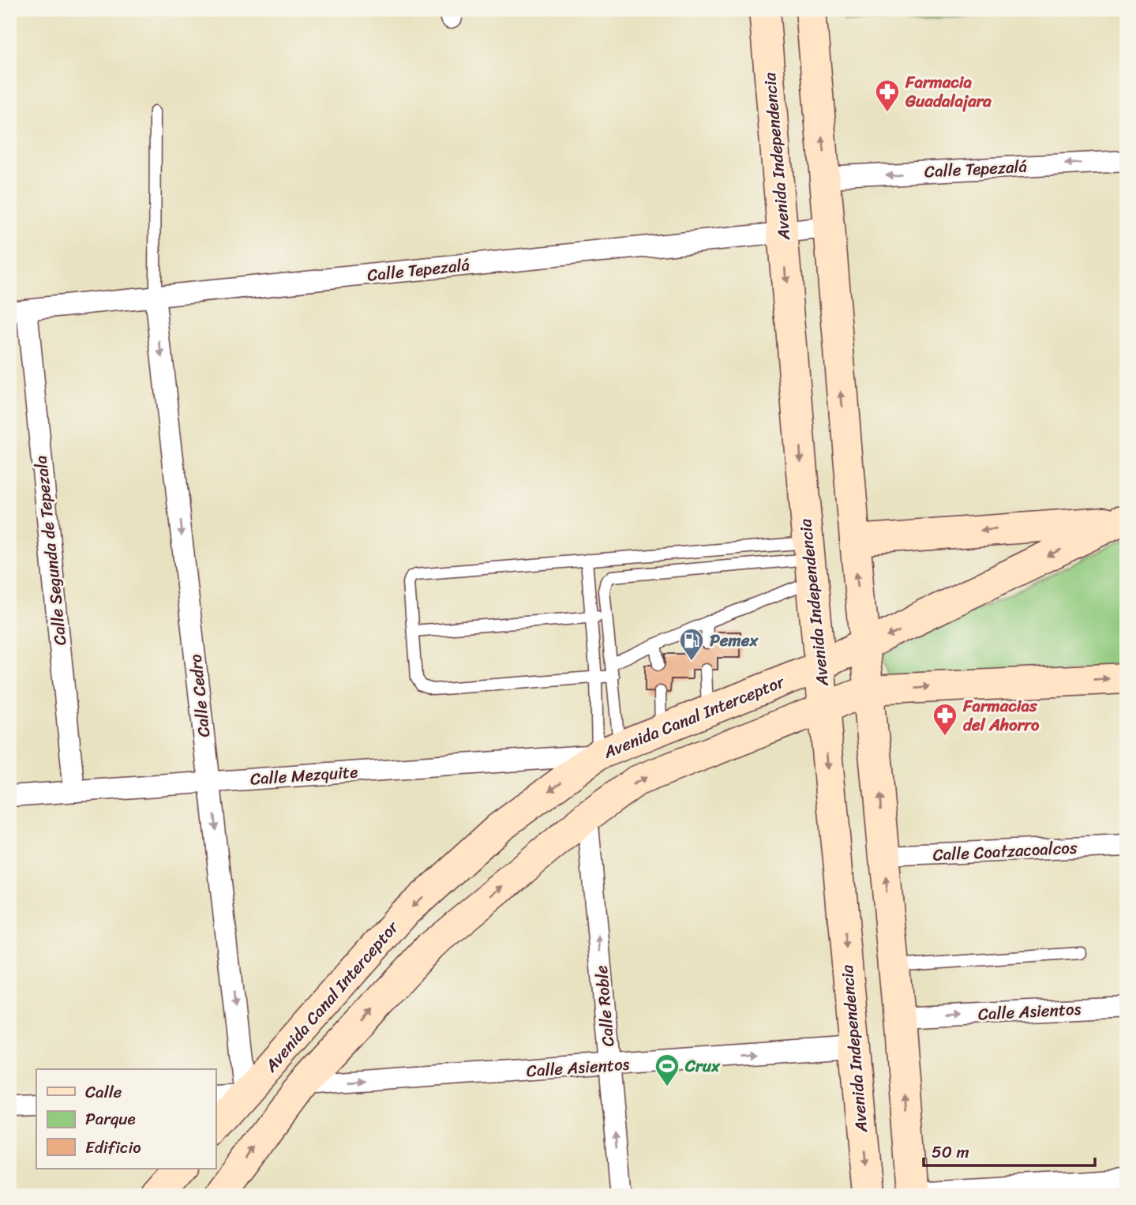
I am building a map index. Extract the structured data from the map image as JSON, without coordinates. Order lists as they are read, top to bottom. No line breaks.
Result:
{"streets":{"main road":["Avenida Independencia","Avenida Canal Interceptor"],"street":["Calle Tepezalá","Calle Segunda de Tepezala","Calle Cedro","Calle Mezquite","Calle Coatzacoalcos","Calle Roble","Calle Asientos"]},"crossings":[["Avenida Independencia","Calle Tepezalá"],["Avenida Independencia","Avenida Canal Interceptor"],["Avenida Independencia","Calle Asientos"],["Calle Tepezalá","Calle Segunda de Tepezala"],["Calle Tepezalá","Calle Cedro"],["Calle Segunda de Tepezala","Calle Mezquite"],["Calle Cedro","Avenida Canal Interceptor"],["Calle Cedro","Calle Mezquite"],["Avenida Canal Interceptor","Calle Mezquite"],["Calle Roble","Calle Asientos"]],"one_way":["Calle Cedro","Calle Roble","Calle Asientos"],"places":{"pharmacy":["Farmacia Guadalajara","Farmacias del Ahorro"],"fuel station":["Pemex"],"sports":["Crux"]},"legend":["Calle","Parque","Edificio"],"scale_bar":"50 m"}
